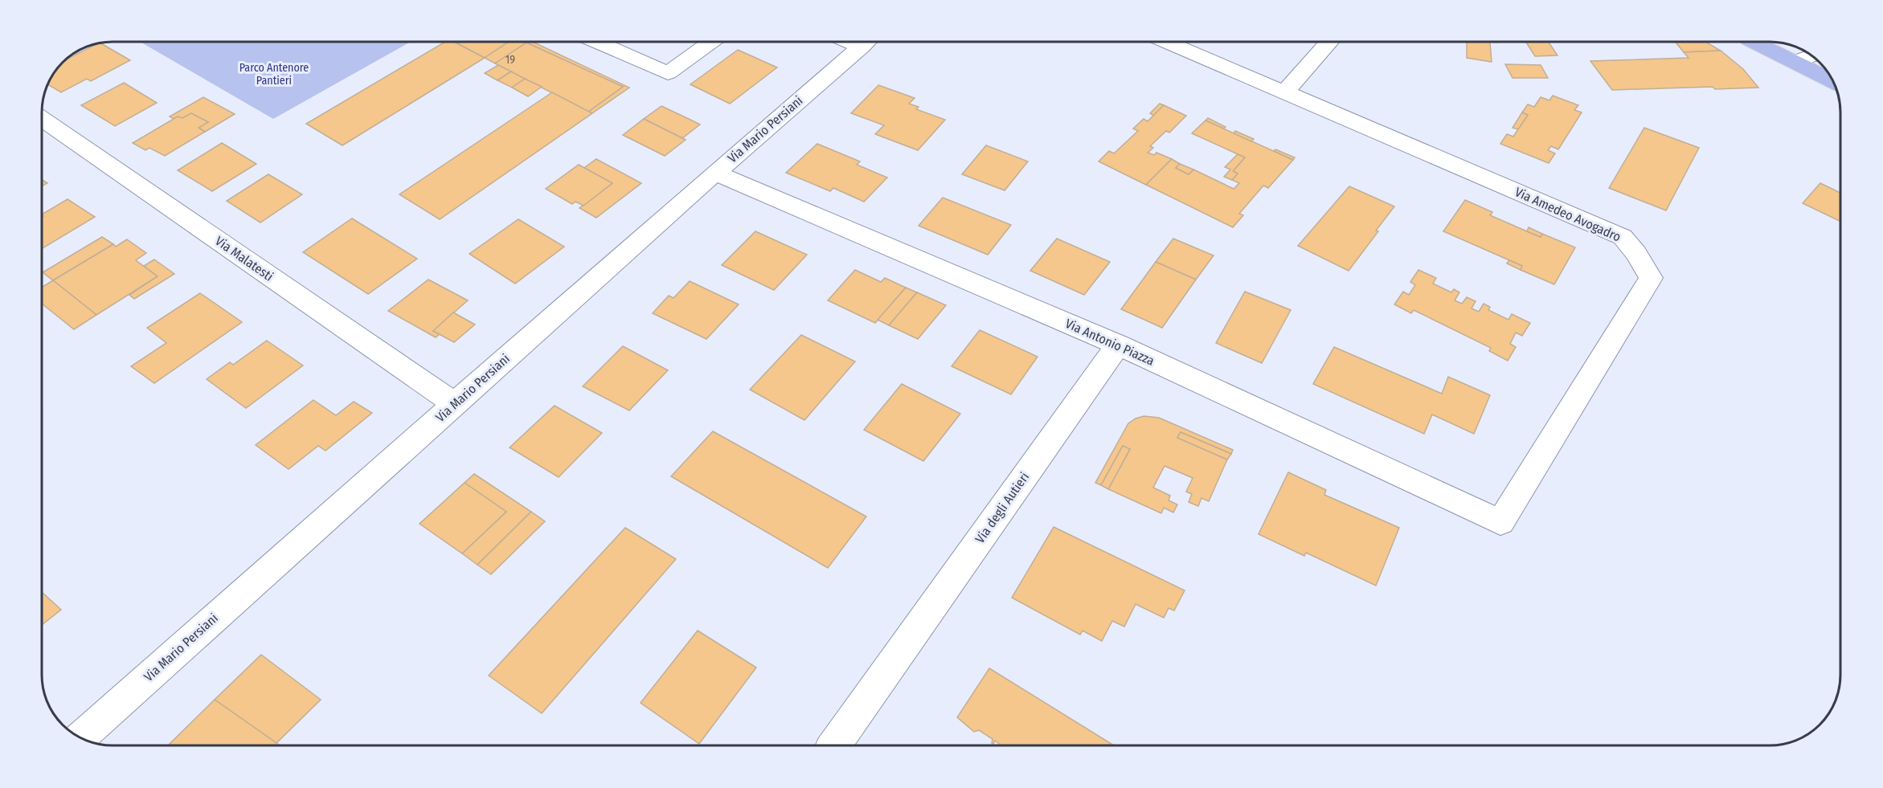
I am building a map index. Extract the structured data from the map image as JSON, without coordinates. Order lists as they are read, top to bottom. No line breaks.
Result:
{"streets":{"street":["Via Mario Persiani","Via Amedeo Avogadro","Via Malatesti","Via Antonio Piazza","Via degli Autieri"]},"crossings":[["Via Mario Persiani","Via Malatesti"],["Via Mario Persiani","Via Antonio Piazza"],["Via Amedeo Avogadro","Via Antonio Piazza"],["Via Antonio Piazza","Via degli Autieri"]],"parks":["Parco Antenore Pantieri"],"house_numbers":["19"]}
